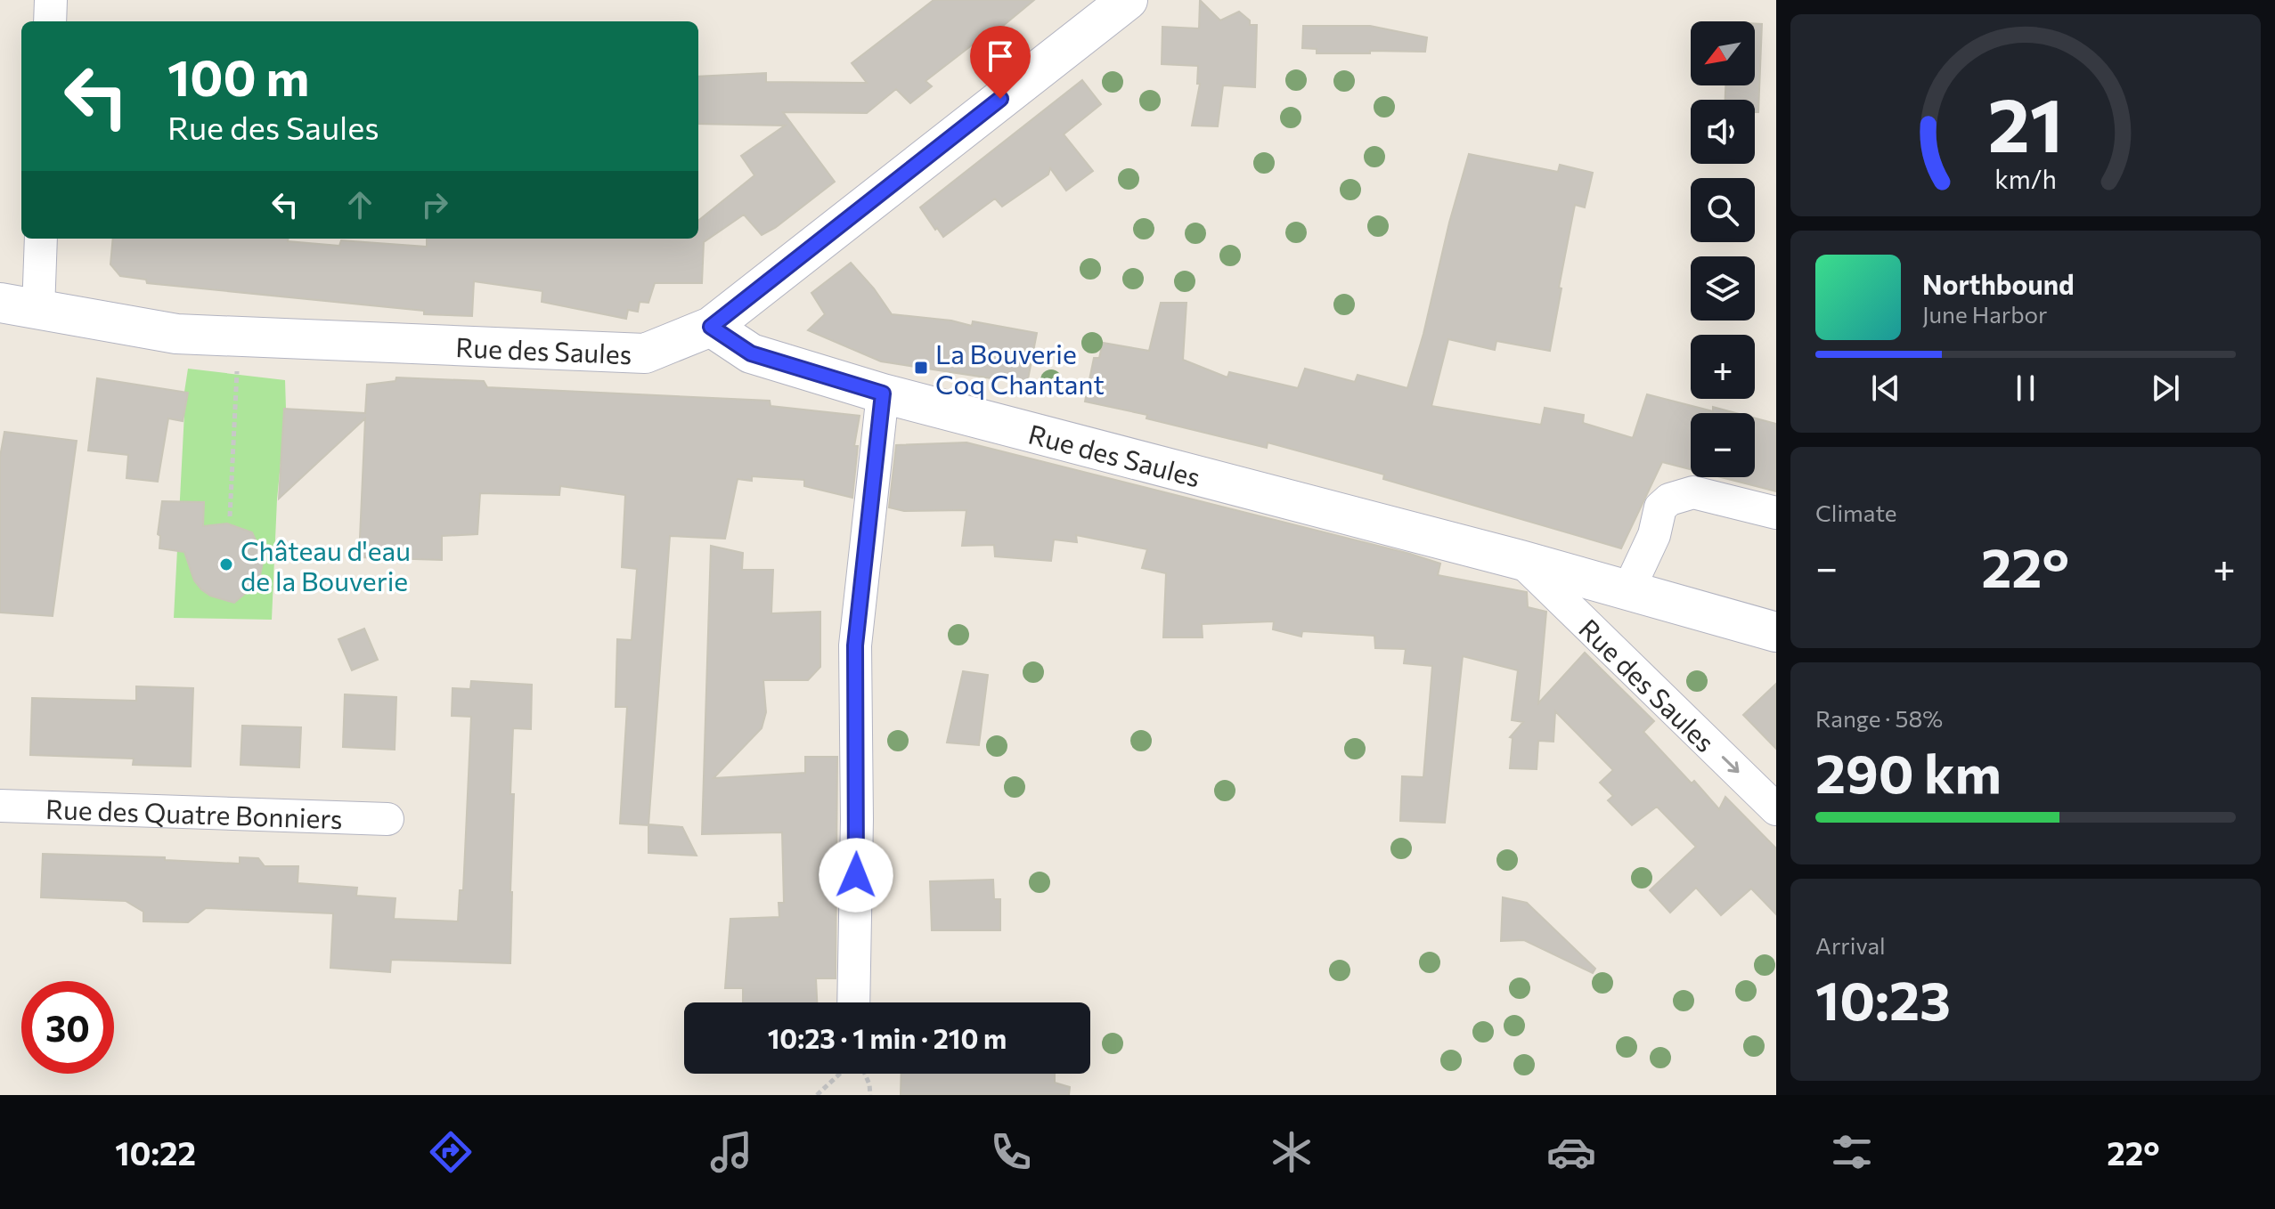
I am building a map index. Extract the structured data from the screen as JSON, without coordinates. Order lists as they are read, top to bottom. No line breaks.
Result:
{"streets":{"main road":["Rue des Saules"],"street":["Rue des Quatre Bonniers"]},"places":{"transit":["La Bouverie Coq Chantant"],"other":["Château d'eau de la Bouverie"]},"north":"bottom left","page":{"map_buttons":["+","−"],"turn":["100 m","Rue des Saules"],"song":["Northbound","June Harbor"],"tile":["Climate",["Range · 58%","290 km"],["Arrival","10:23"]],"heat":["−","22°","+"],"limit":"30","trip":"10:23 · 1 min · 210 m","tabs":["10:22","22°"],"gauge":["21","km/h"]}}
